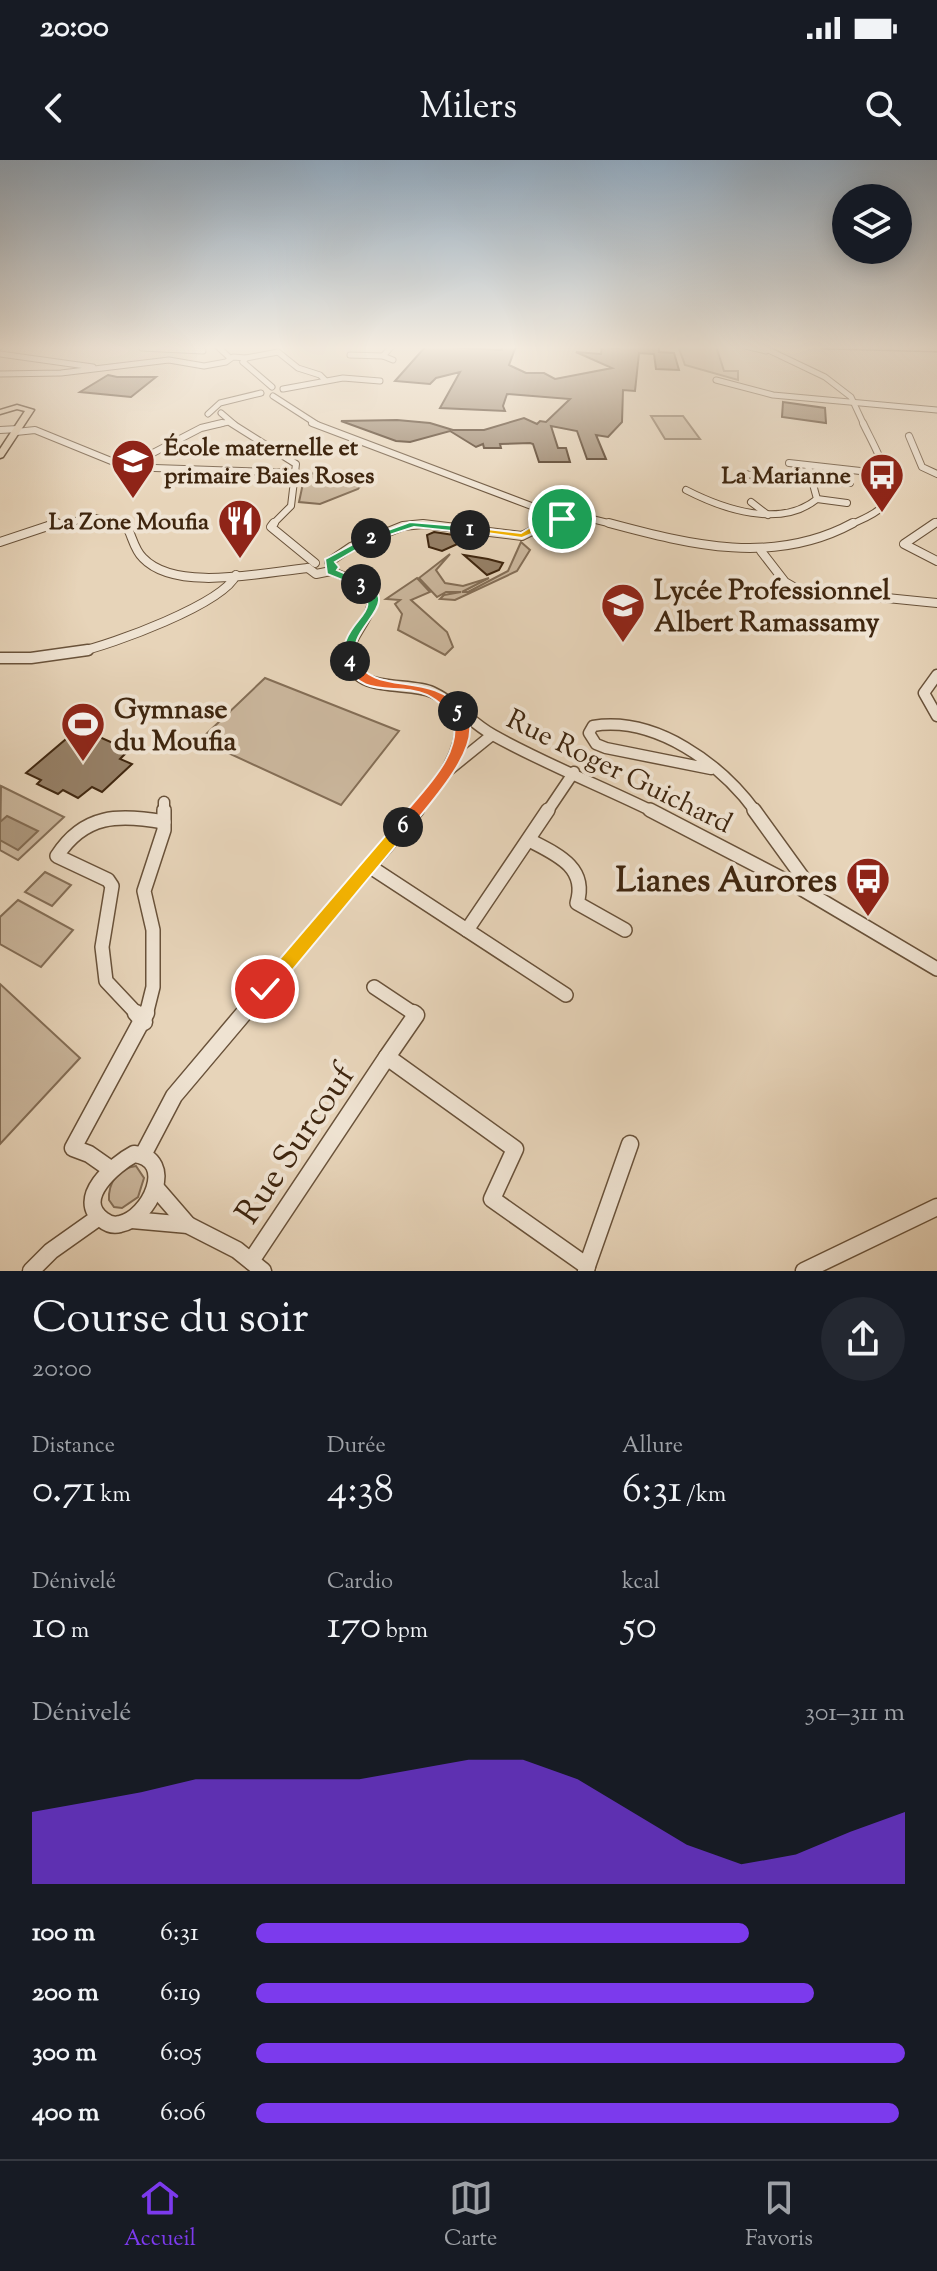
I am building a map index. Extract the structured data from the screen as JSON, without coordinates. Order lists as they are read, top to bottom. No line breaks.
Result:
{"streets":{"street":["Rue Roger Guichard","Rue Surcouf"]},"places":{"school or university":["École maternelle et primaire Baies Roses","Lycée Professionnel Albert Ramassamy"],"bus stop":["La Marianne","Lianes Aurores"],"restaurant":["La Zone Moufia"],"sports":["Gymnase du Moufia"]},"page":{"status":"20:00","header":"Milers","pins":["1","2","3","4","5","6"],"heading":["Course du soir","20:00"],"stats":[["Distance","0.71 km"],["Durée","4:38"],["Allure","6:31 /km"],["Dénivelé","10 m"],["Cardio","170 bpm"],["kcal","50"]],"chart":["Dénivelé","301–311 m"],"list":[{"name":"100 m","note":"6:31"},{"name":"200 m","note":"6:19"},{"name":"300 m","note":"6:05"},{"name":"400 m","note":"6:06"}],"tabs":["Accueil","Carte","Favoris"]}}
